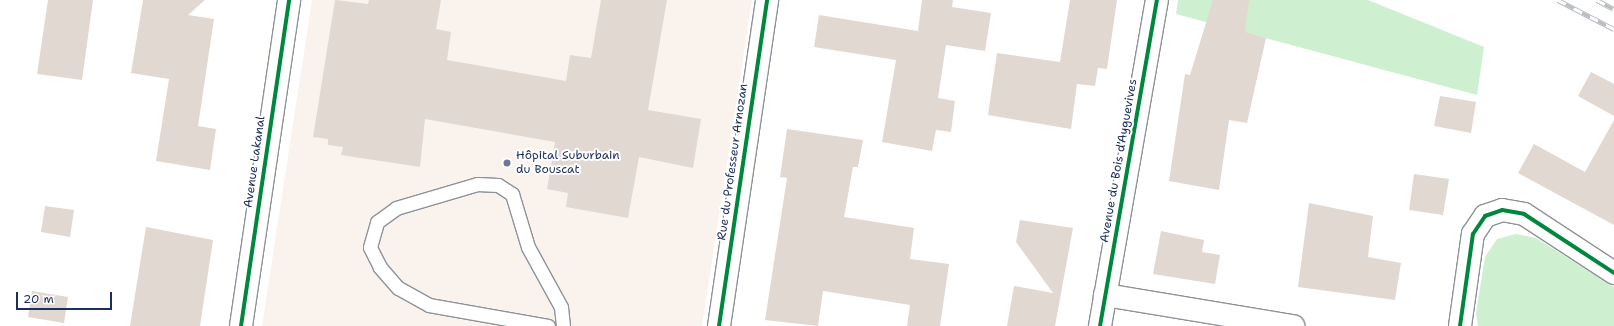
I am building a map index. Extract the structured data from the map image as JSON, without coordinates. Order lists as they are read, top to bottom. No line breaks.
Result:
{"streets":{"street":["Avenue du Bois d'Ayguevives","Avenue Lakanal","Rue du Professeur Arnozan"]},"places":["Hôpital Suburbain du Bouscat"],"scale_bar":"20 m"}
